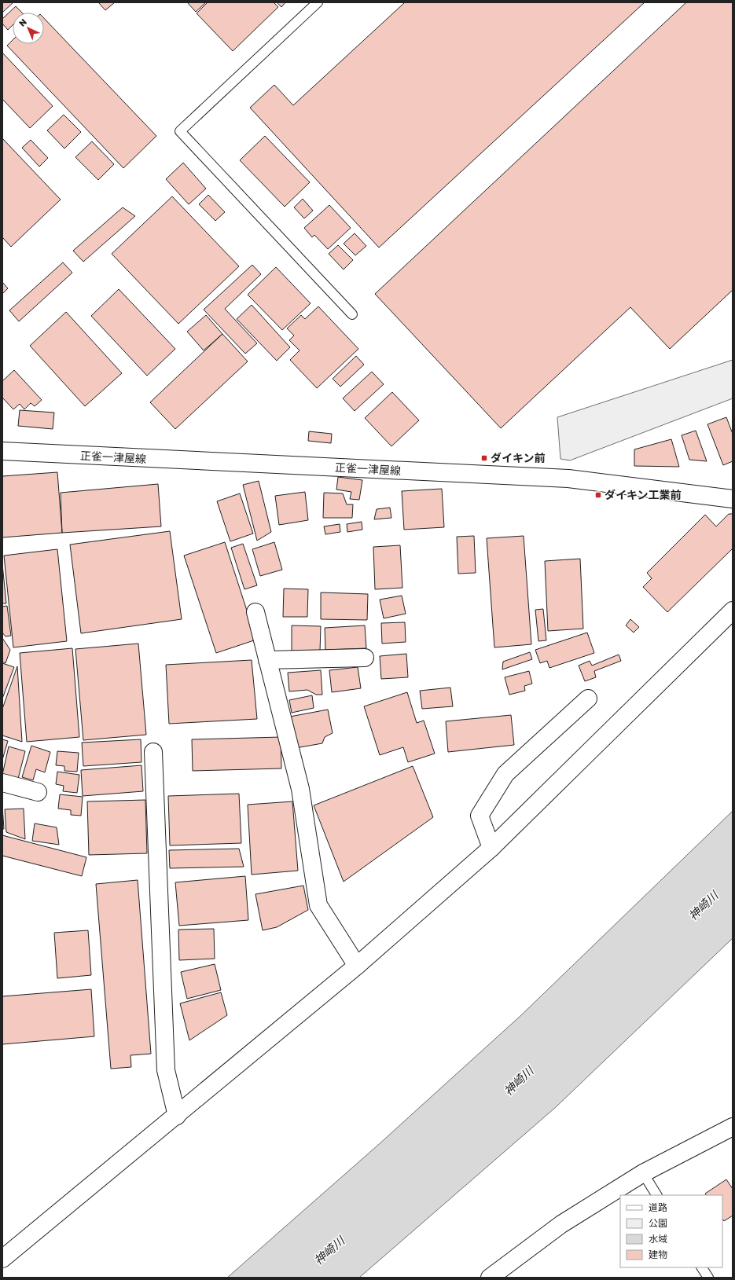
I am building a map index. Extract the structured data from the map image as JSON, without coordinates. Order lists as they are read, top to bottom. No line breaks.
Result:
{"streets":{"street":["正雀一津屋線"]},"water":["神崎川"],"places":{"transit":["ダイキン前","ダイキン工業前"]},"legend":["道路","公園","水域","建物"],"north":"top left"}
